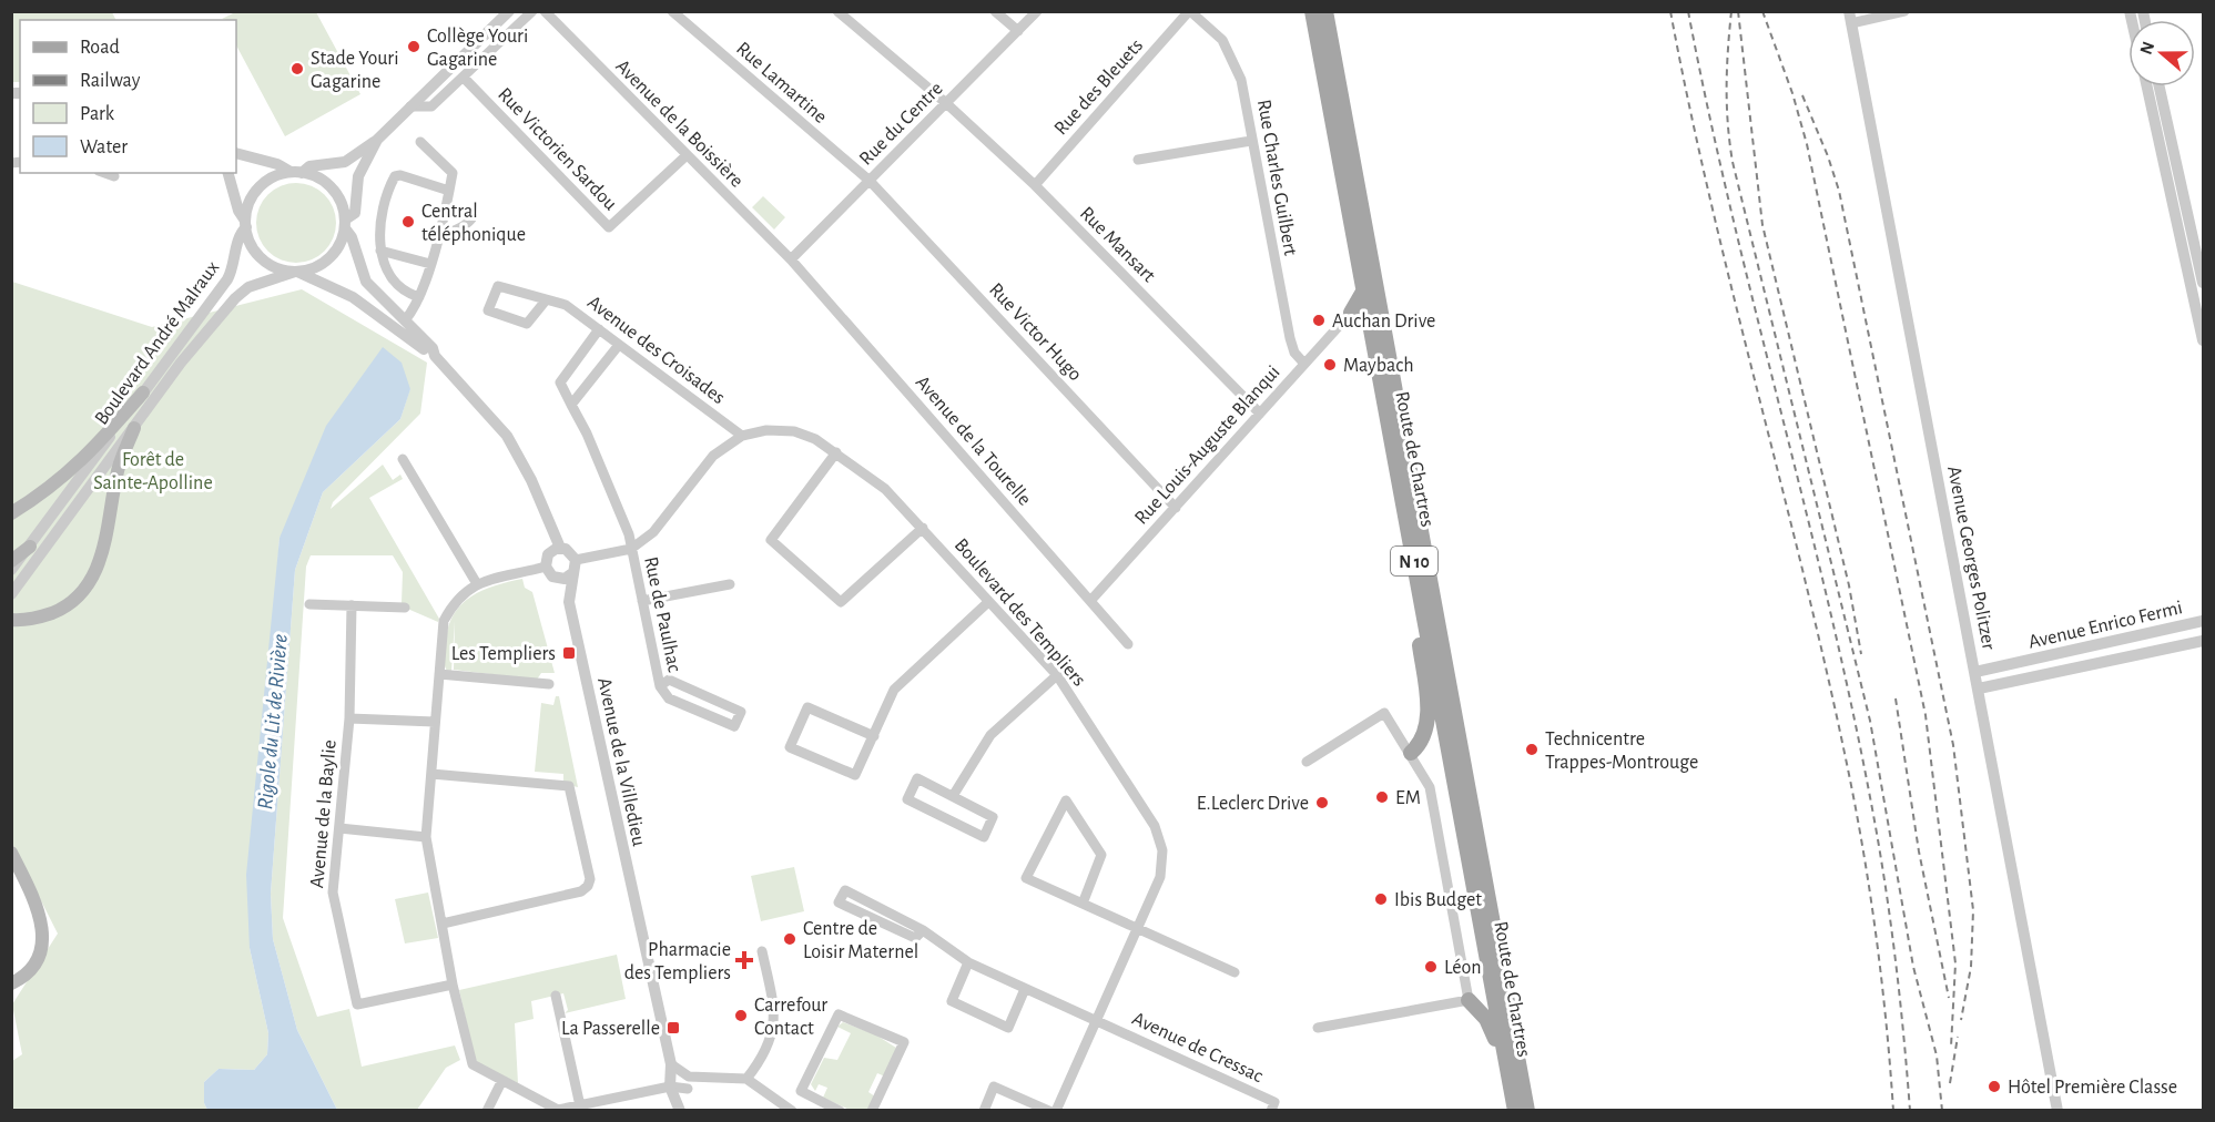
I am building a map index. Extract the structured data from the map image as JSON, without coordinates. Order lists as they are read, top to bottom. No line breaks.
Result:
{"streets":{"main road":["Route de Chartres","N 10"],"street":["Rue Lamartine","Rue des Bleuets","Avenue de la Boissière","Rue du Centre","Rue Victorien Sardou","Rue Charles Guilbert","Rue Mansart","Rue Victor Hugo","Boulevard André Malraux","Avenue des Croisades","Avenue de la Tourelle","Rue Louis-Auguste Blanqui","Avenue Georges Politzer","Boulevard des Templiers","Rue de Paulhac","Avenue Enrico Fermi","Avenue de la Villedieu","Avenue de la Baylie","Avenue de Cressac"]},"crossings":[["Rue Lamartine","Rue du Centre"],["Rue Lamartine","Rue Victor Hugo"],["Rue des Bleuets","Rue Charles Guilbert"],["Rue des Bleuets","Rue Mansart"],["Avenue de la Boissière","Rue du Centre"],["Avenue de la Boissière","Rue Victorien Sardou"],["Avenue de la Boissière","Avenue de la Tourelle"],["Rue du Centre","Rue Mansart"],["Rue du Centre","Rue Victor Hugo"],["Rue du Centre","Avenue de la Tourelle"],["Rue Charles Guilbert","Rue Louis-Auguste Blanqui"],["Rue Mansart","Rue Louis-Auguste Blanqui"],["Rue Victor Hugo","Rue Louis-Auguste Blanqui"],["Avenue des Croisades","Boulevard des Templiers"],["Avenue des Croisades","Rue de Paulhac"],["Avenue de la Tourelle","Rue Louis-Auguste Blanqui"],["Avenue Georges Politzer","Avenue Enrico Fermi"],["Boulevard des Templiers","Rue de Paulhac"],["Boulevard des Templiers","Avenue de la Villedieu"],["Boulevard des Templiers","Avenue de Cressac"]],"water":["Rigole du Lit de Rivière"],"parks":["Forêt de Sainte-Apolline"],"places":{"other":["Collège Youri Gagarine","Stade Youri Gagarine","Central téléphonique","Auchan Drive","Maybach","Technicentre Trappes-Montrouge","EM","E.Leclerc Drive","Ibis Budget","Centre de Loisir Maternel","Léon","Carrefour Contact","Hôtel Première Classe"],"transit":["Les Templiers","La Passerelle"],"health":["Pharmacie des Templiers"]},"legend":["Road","Railway","Park","Water"],"north":"left"}
